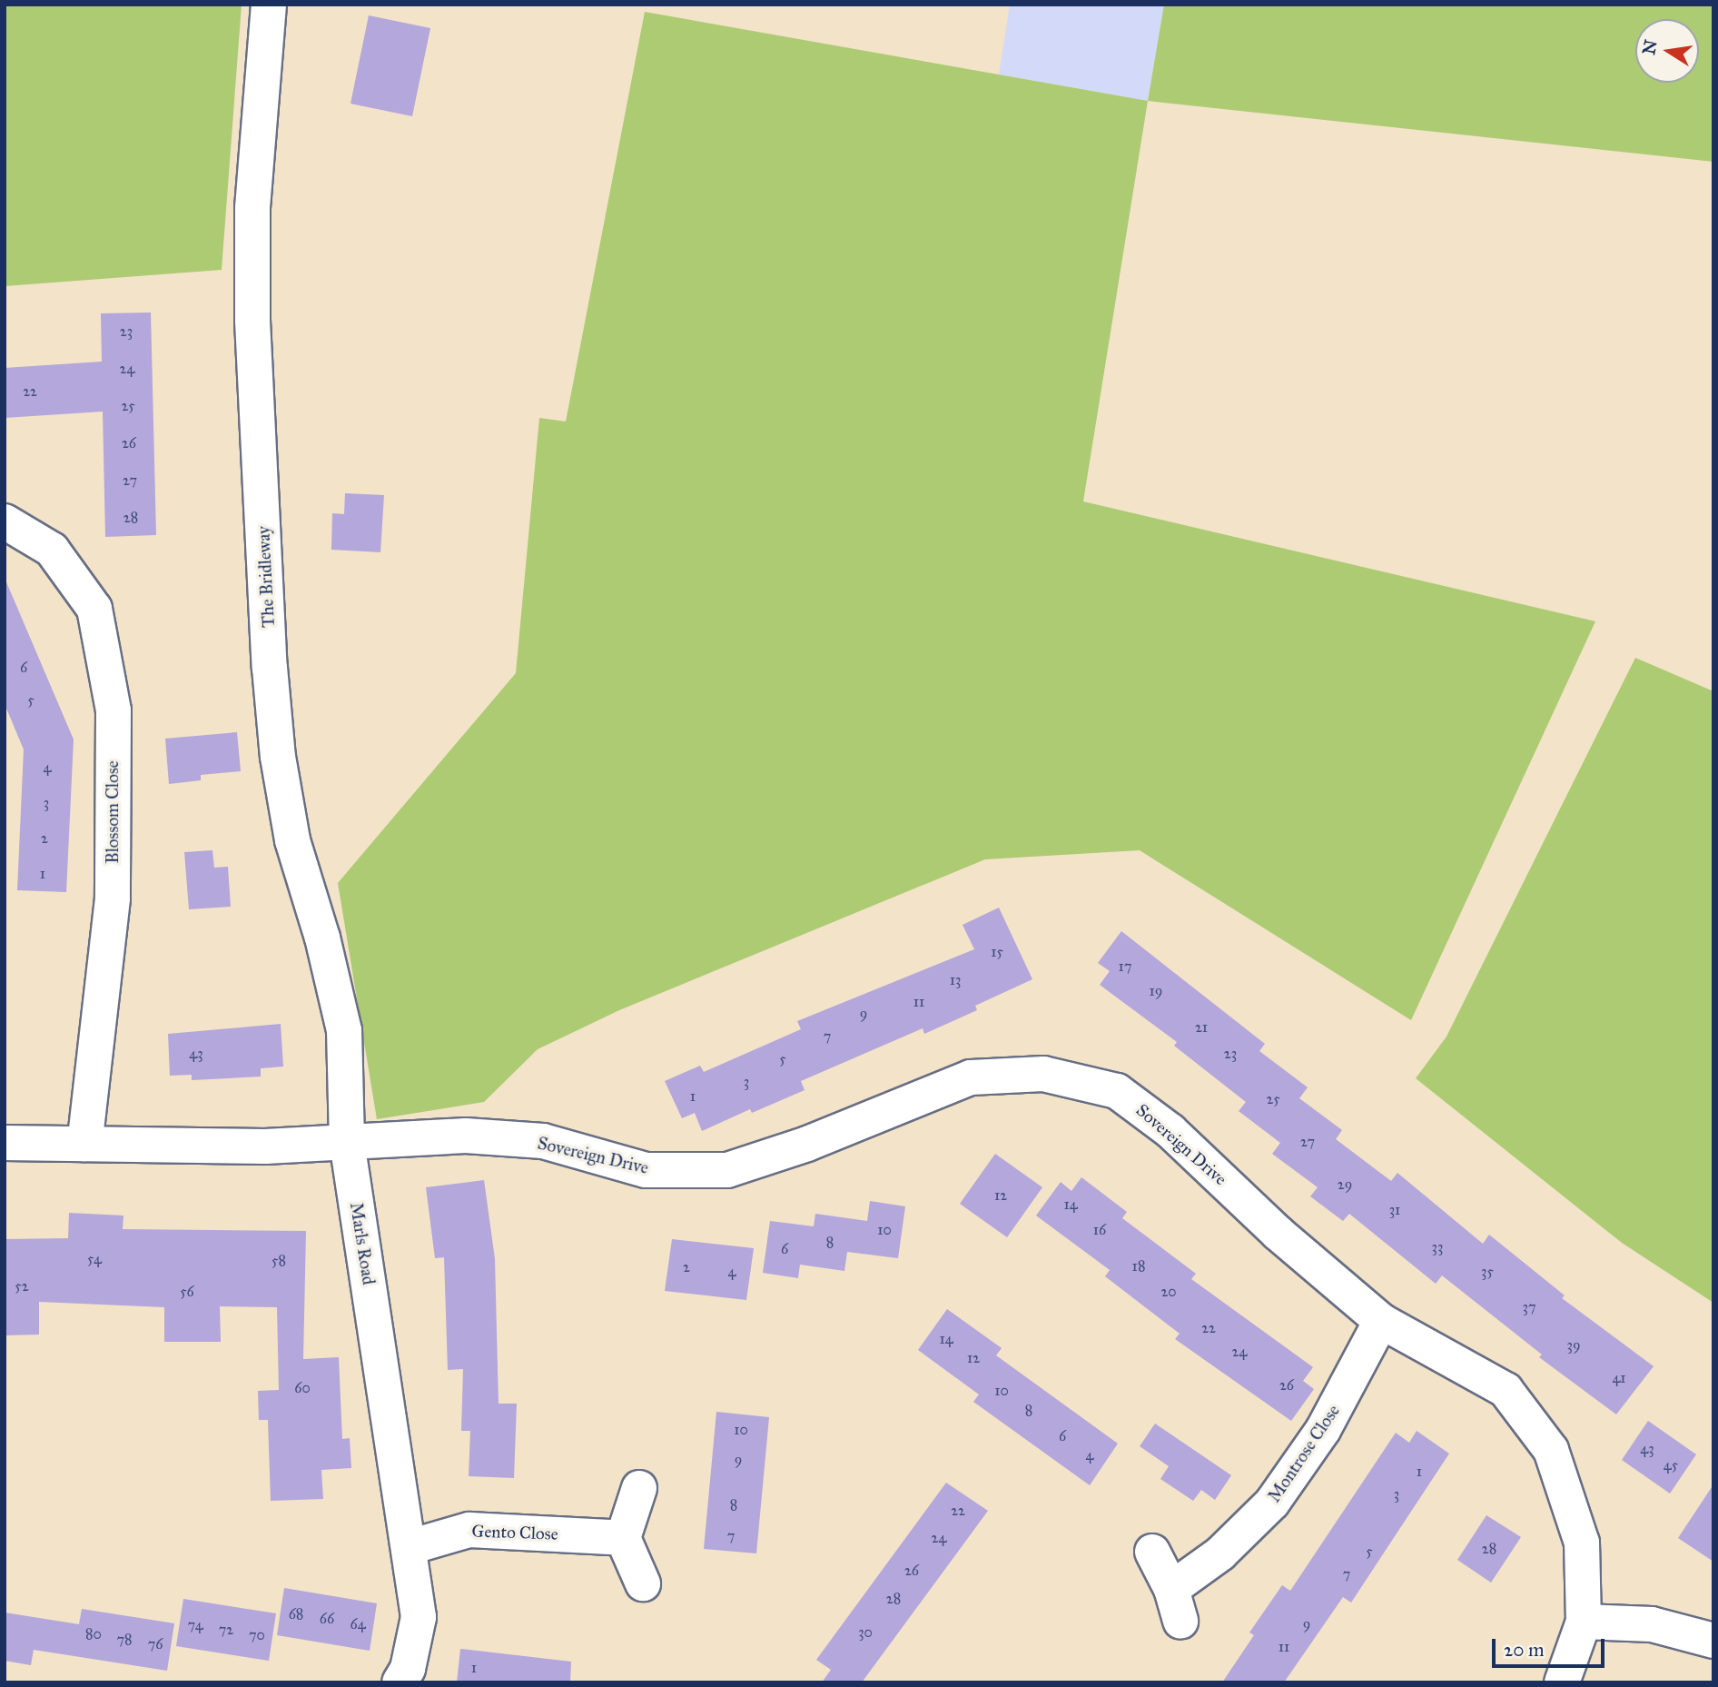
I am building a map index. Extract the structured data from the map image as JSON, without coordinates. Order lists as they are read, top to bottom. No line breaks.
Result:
{"streets":{"street":["The Bridleway","Blossom Close","Sovereign Drive","Marls Road","Montrose Close","Gento Close"]},"crossings":[["The Bridleway","Sovereign Drive"],["The Bridleway","Marls Road"],["Sovereign Drive","Marls Road"],["Sovereign Drive","Montrose Close"],["Marls Road","Gento Close"]],"house_numbers":["23","24","22","25","26","27","28","6","5","4","3","2","1","15","17","13","19","11","9","21","7","43","23","5","3","1","25","27","29","12","14","31","10","16","8","33","6","54","58","18","2","4","35","52","56","20","37","22","14","39","24","12","41","26","60","10","8","10","6","43","4","9","45","1","3","8","22","7","24","28","5","26","7","28","68","66","64","9","74","72","30","80","70","78","76","11","1"],"scale_bar":"20 m","north":"left"}
